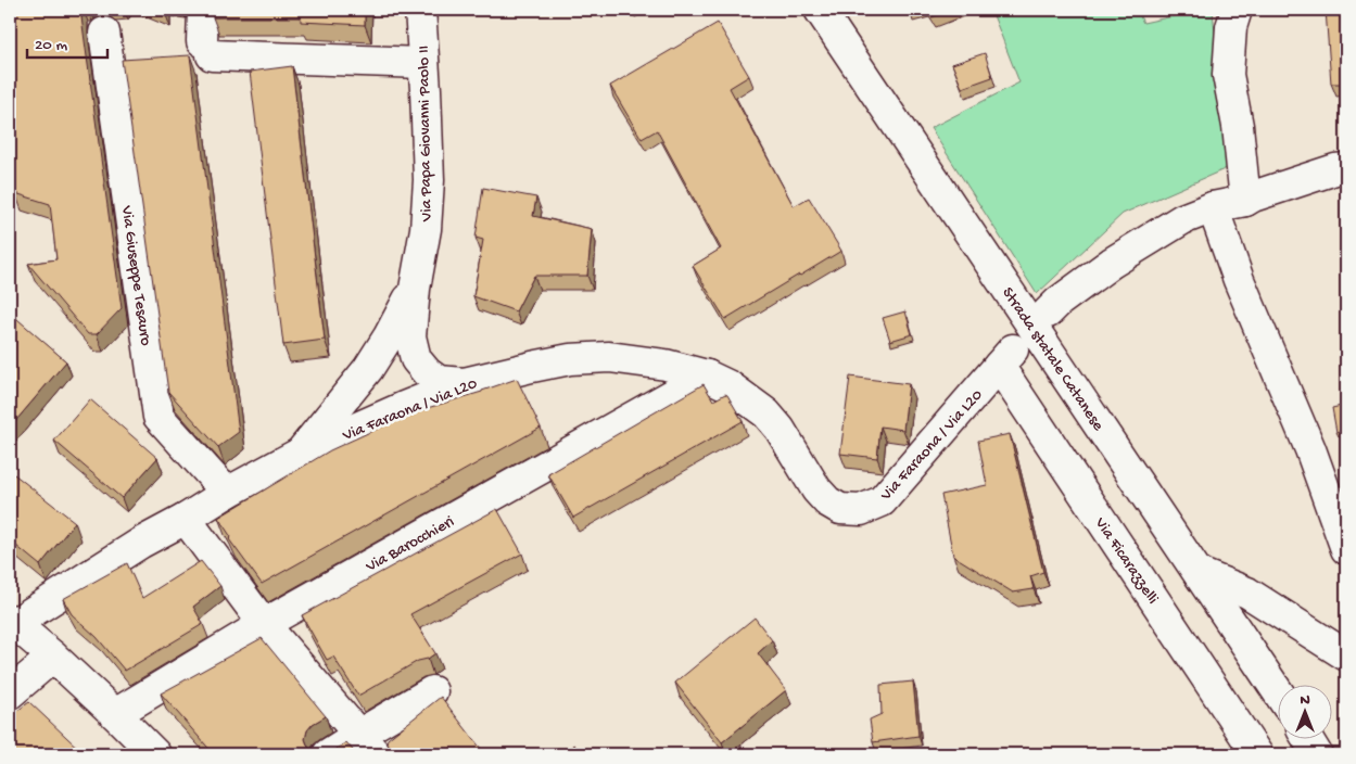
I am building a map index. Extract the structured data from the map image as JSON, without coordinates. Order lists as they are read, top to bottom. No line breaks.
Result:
{"streets":{"street":["Via Papa Giovanni Paolo II","Via Giuseppe Tesauro","Strada statale Catanese","Via Faraona / Via L20","Via Barocchieri","Via Ficarazzelli"]},"crossings":[["Via Giuseppe Tesauro","Via Faraona / Via L20"],["Via Faraona / Via L20","Via Barocchieri"],["Via Faraona / Via L20","Via Ficarazzelli"]],"scale_bar":"20 m","north":"top"}
